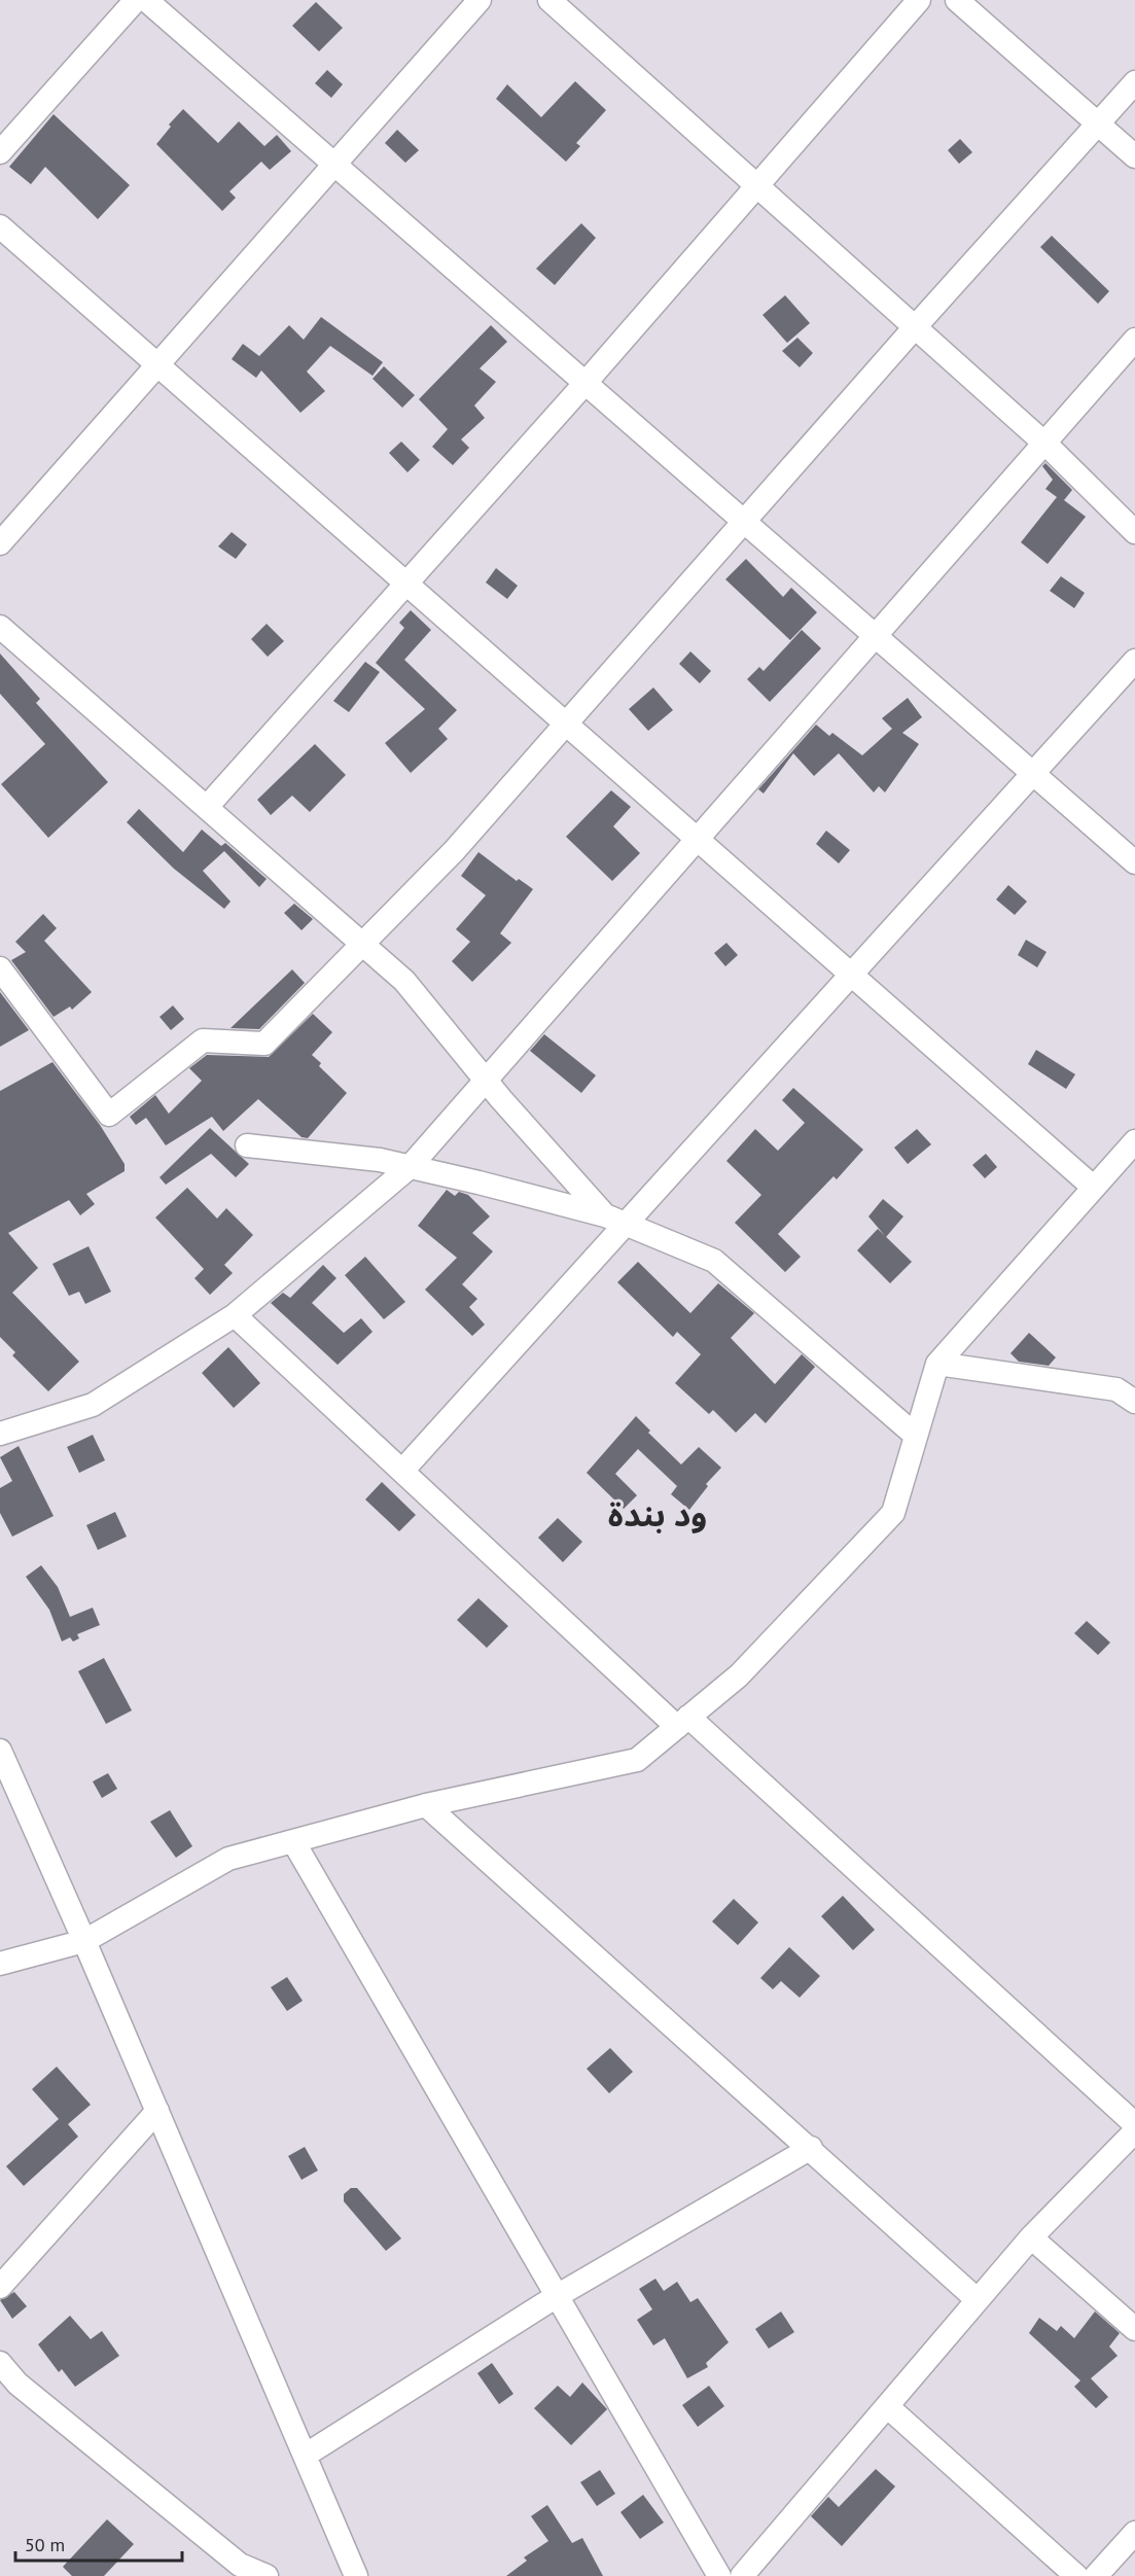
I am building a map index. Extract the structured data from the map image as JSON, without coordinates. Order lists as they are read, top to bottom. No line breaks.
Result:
{"districts":["ود بندة"],"scale_bar":"50 m"}
